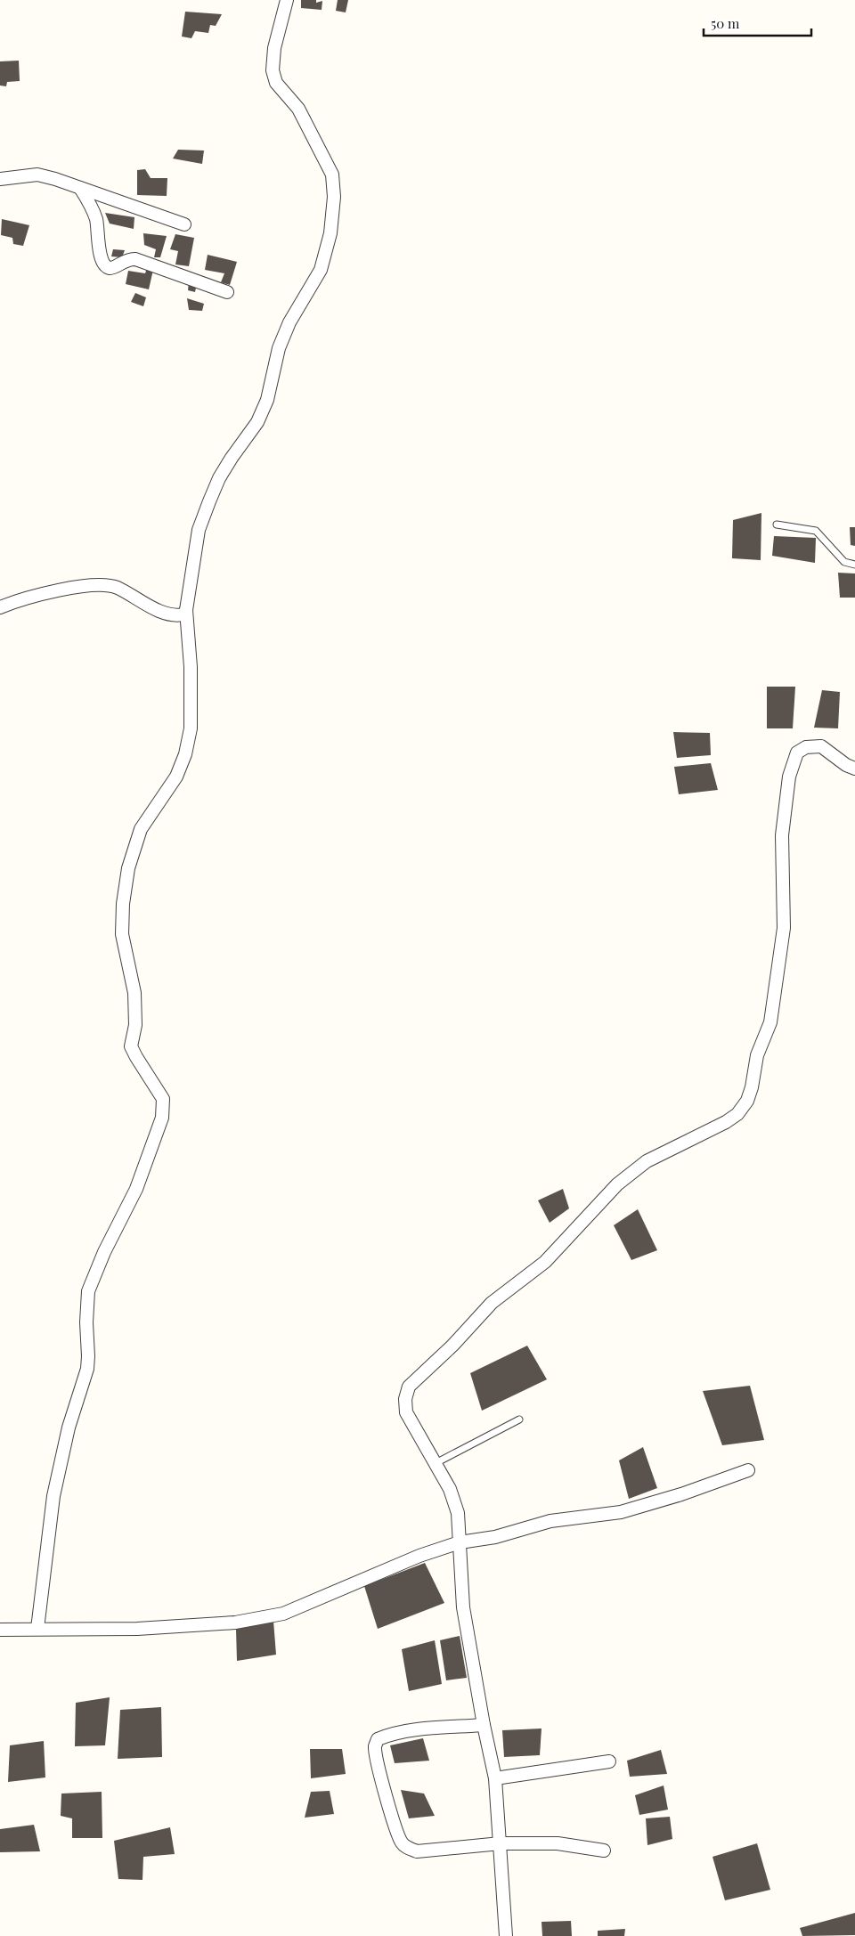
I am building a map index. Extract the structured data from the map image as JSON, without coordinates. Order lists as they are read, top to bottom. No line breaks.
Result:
{"scale_bar":"50 m"}
